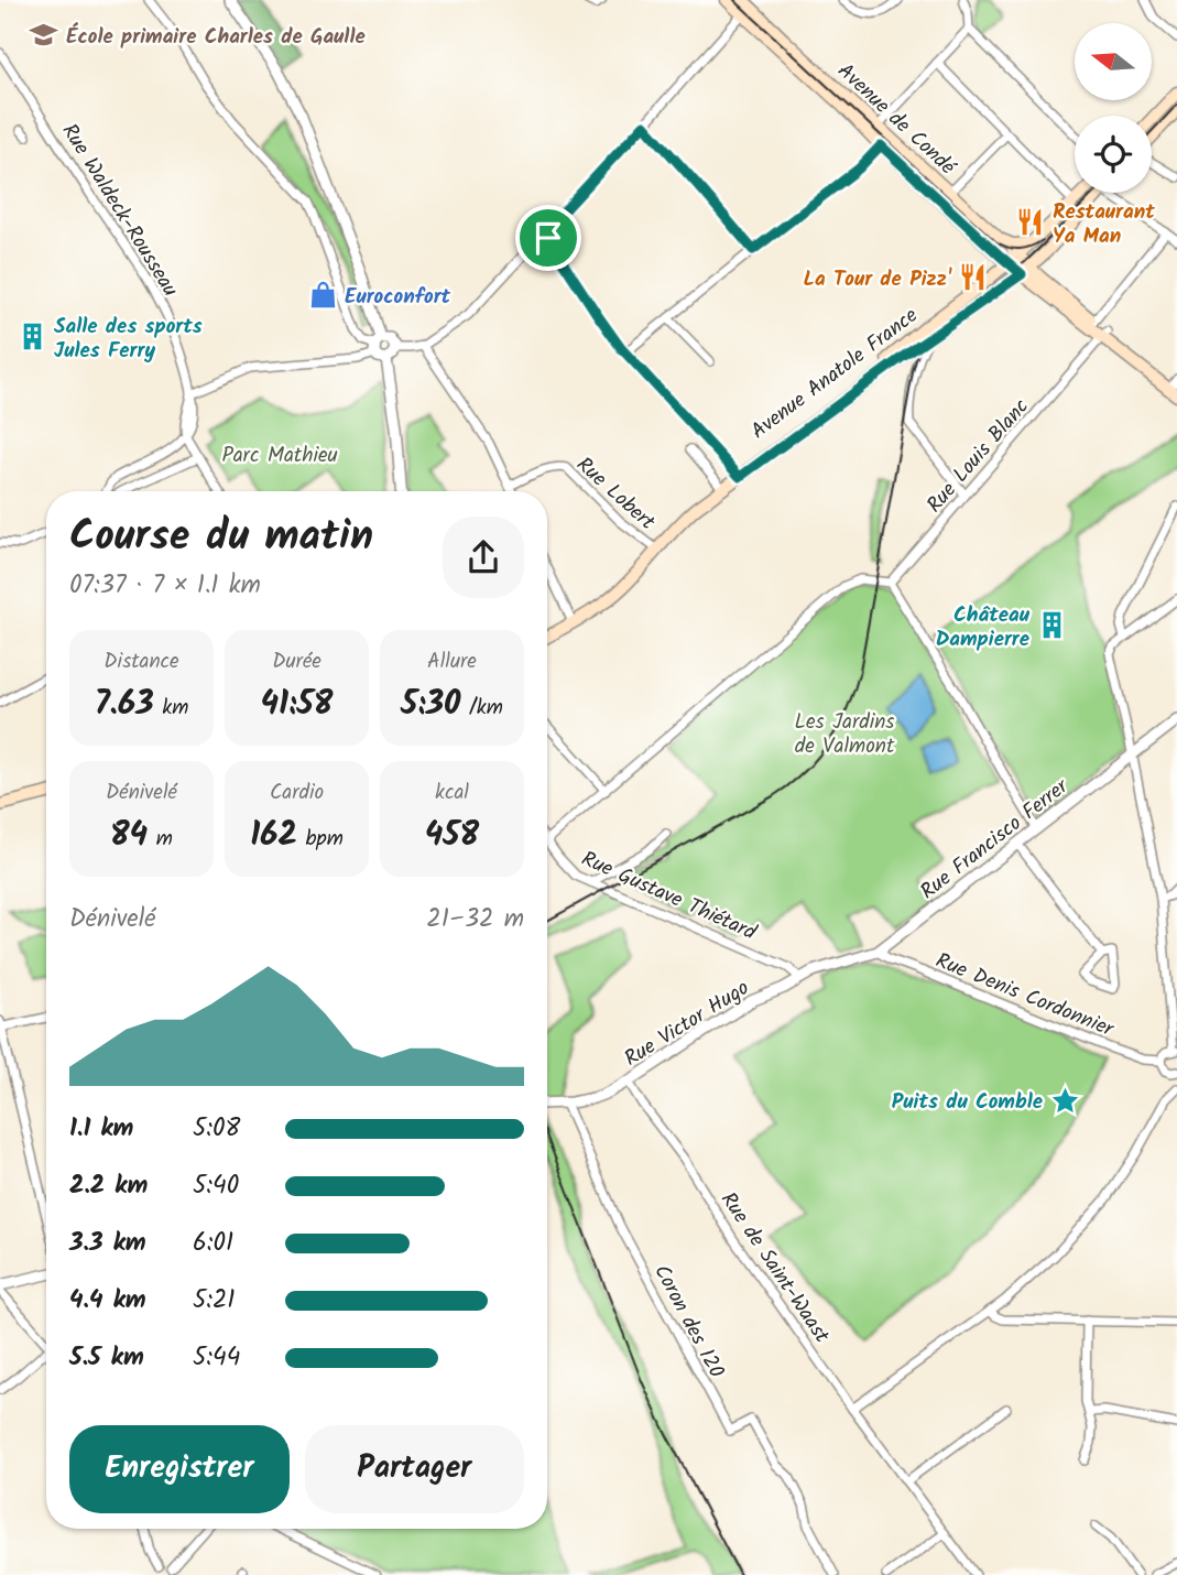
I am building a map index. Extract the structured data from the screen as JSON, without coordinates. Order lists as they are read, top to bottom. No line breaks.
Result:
{"streets":{"main road":["Avenue de Condé","Avenue Anatole France"],"street":["Rue Waldeck-Rousseau","Rue Louis Blanc","Rue Lobert","Rue Francisco Ferrer","Rue Gustave Thiétard","Rue Denis Cordonnier","Rue Victor Hugo","Rue de Saint-Waast","Coron des 120"]},"crossings":[["Avenue de Condé","Avenue Anatole France"],["Avenue Anatole France","Rue Lobert"],["Rue Francisco Ferrer","Rue Denis Cordonnier"],["Rue Francisco Ferrer","Rue Victor Hugo"],["Rue Gustave Thiétard","Rue Victor Hugo"],["Rue Denis Cordonnier","Rue Victor Hugo"],["Rue Victor Hugo","Rue de Saint-Waast"],["Rue Victor Hugo","Coron des 120"]],"parks":["Parc Mathieu","Les Jardins de Valmont"],"places":{"school or university":["École primaire Charles de Gaulle"],"restaurant":["Restaurant Ya Man","La Tour de Pizz'"],"shop":["Euroconfort"],"building":["Salle des sports Jules Ferry","Château Dampierre"],"place":["Puits du Comble"]},"north":"left","page":{"heading":["Course du matin","07:37 · 7 × 1.1 km"],"stats":[["Distance","7.63 km"],["Durée","41:58"],["Allure","5:30 /km"],["Dénivelé","84 m"],["Cardio","162 bpm"],["kcal","458"]],"chart":["Dénivelé","21–32 m"],"list":[{"name":"1.1 km","note":"5:08"},{"name":"2.2 km","note":"5:40"},{"name":"3.3 km","note":"6:01"},{"name":"4.4 km","note":"5:21"},{"name":"5.5 km","note":"5:44"}],"buttons":["Enregistrer","Partager"]}}
